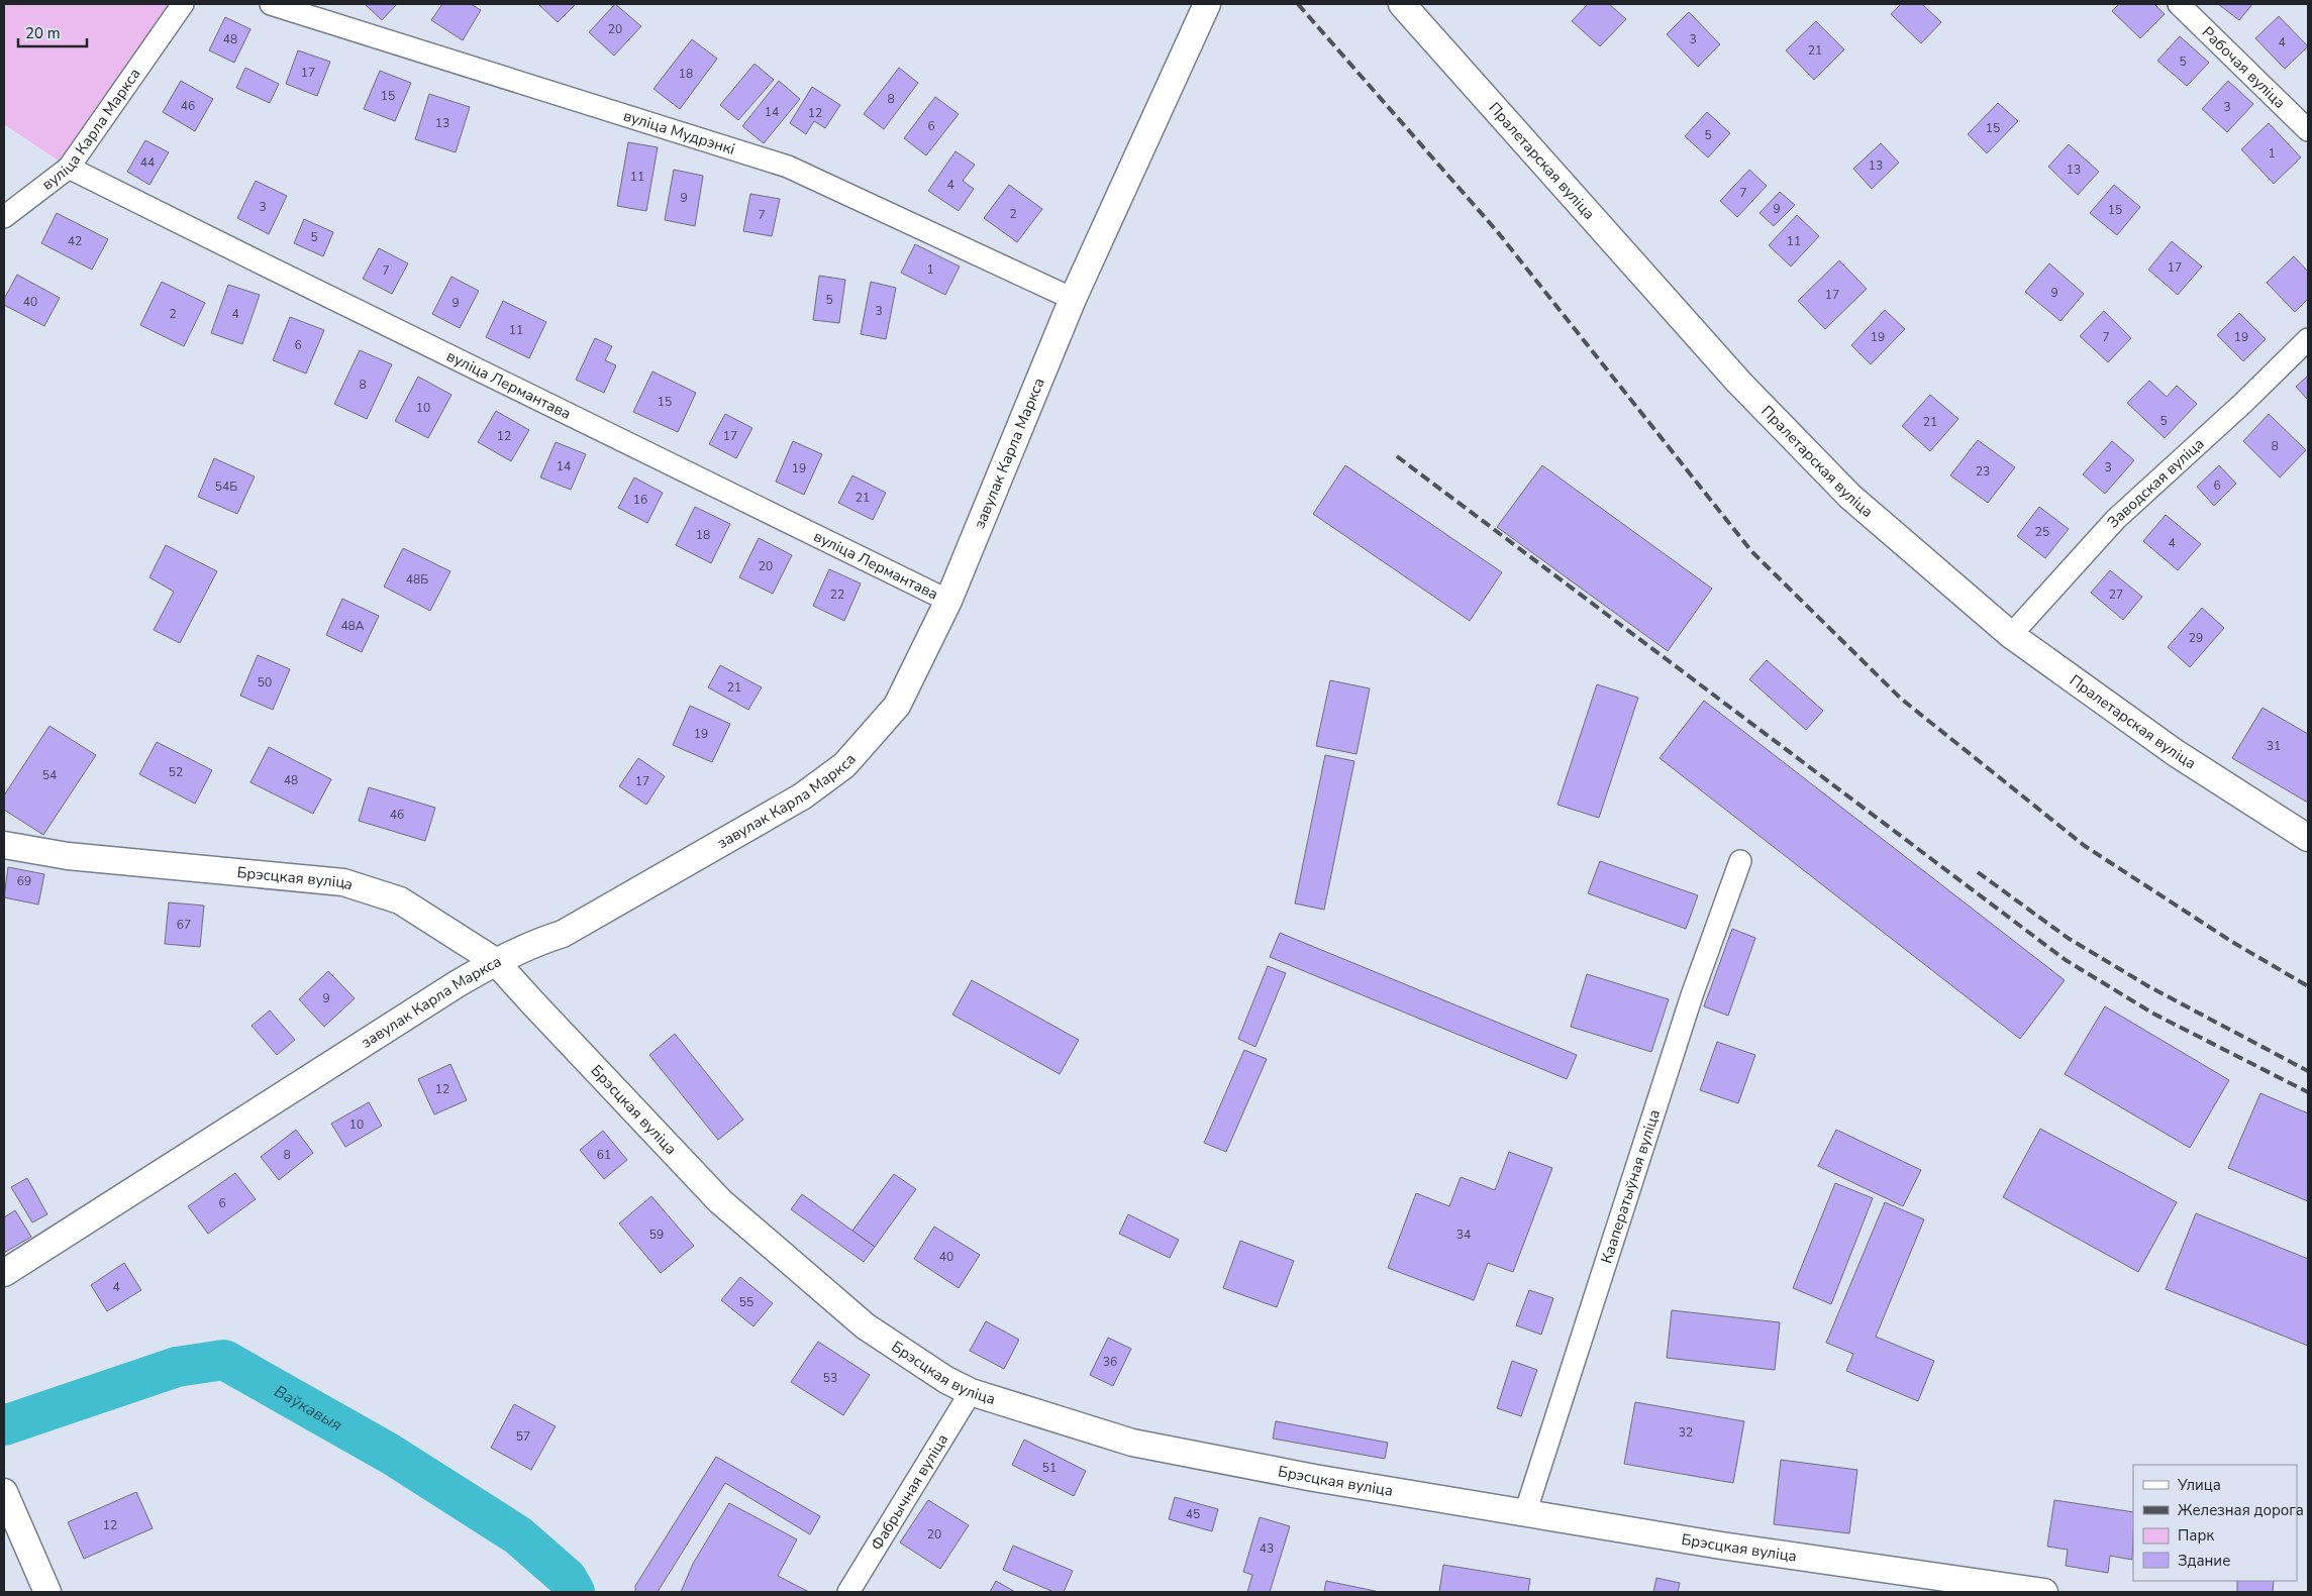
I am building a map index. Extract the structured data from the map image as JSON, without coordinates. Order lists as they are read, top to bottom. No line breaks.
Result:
{"streets":{"street":["Рабочая вуліца","вуліца Карла Маркса","вуліца Мудрэнкі","Пралетарская вуліца","вуліца Лермантава","завулак Карла Маркса","Заводская вуліца","Брэсцкая вуліца","Кааператыўная вуліца","Фабрычная вуліца"]},"crossings":[["вуліца Карла Маркса","вуліца Лермантава"],["вуліца Мудрэнкі","завулак Карла Маркса"],["Пралетарская вуліца","Заводская вуліца"],["вуліца Лермантава","завулак Карла Маркса"],["завулак Карла Маркса","Брэсцкая вуліца"],["Брэсцкая вуліца","Кааператыўная вуліца"],["Брэсцкая вуліца","Фабрычная вуліца"]],"water":["Ваўкавыя"],"house_numbers":["20","48","3","4","21","5","17","18","15","8","46","3","14","12","13","6","15","5","1","44","13","13","11","4","7","9","3","9","15","2","7","5","42","11","17","1","7","9","17","5","40","9","3","2","4","11","19","7","19","6","8","15","10","5","21","12","17","8","14","3","19","23","6","54Б","21","16","25","18","4","20","48Б","22","27","48А","29","50","21","19","31","52","54","48","17","46","69","67","9","12","10","8","61","6","59","34","40","4","55","36","53","32","57","51","45","12","20","43"],"legend":["Улица","Железная дорога","Парк","Здание"],"scale_bar":"20 m"}
